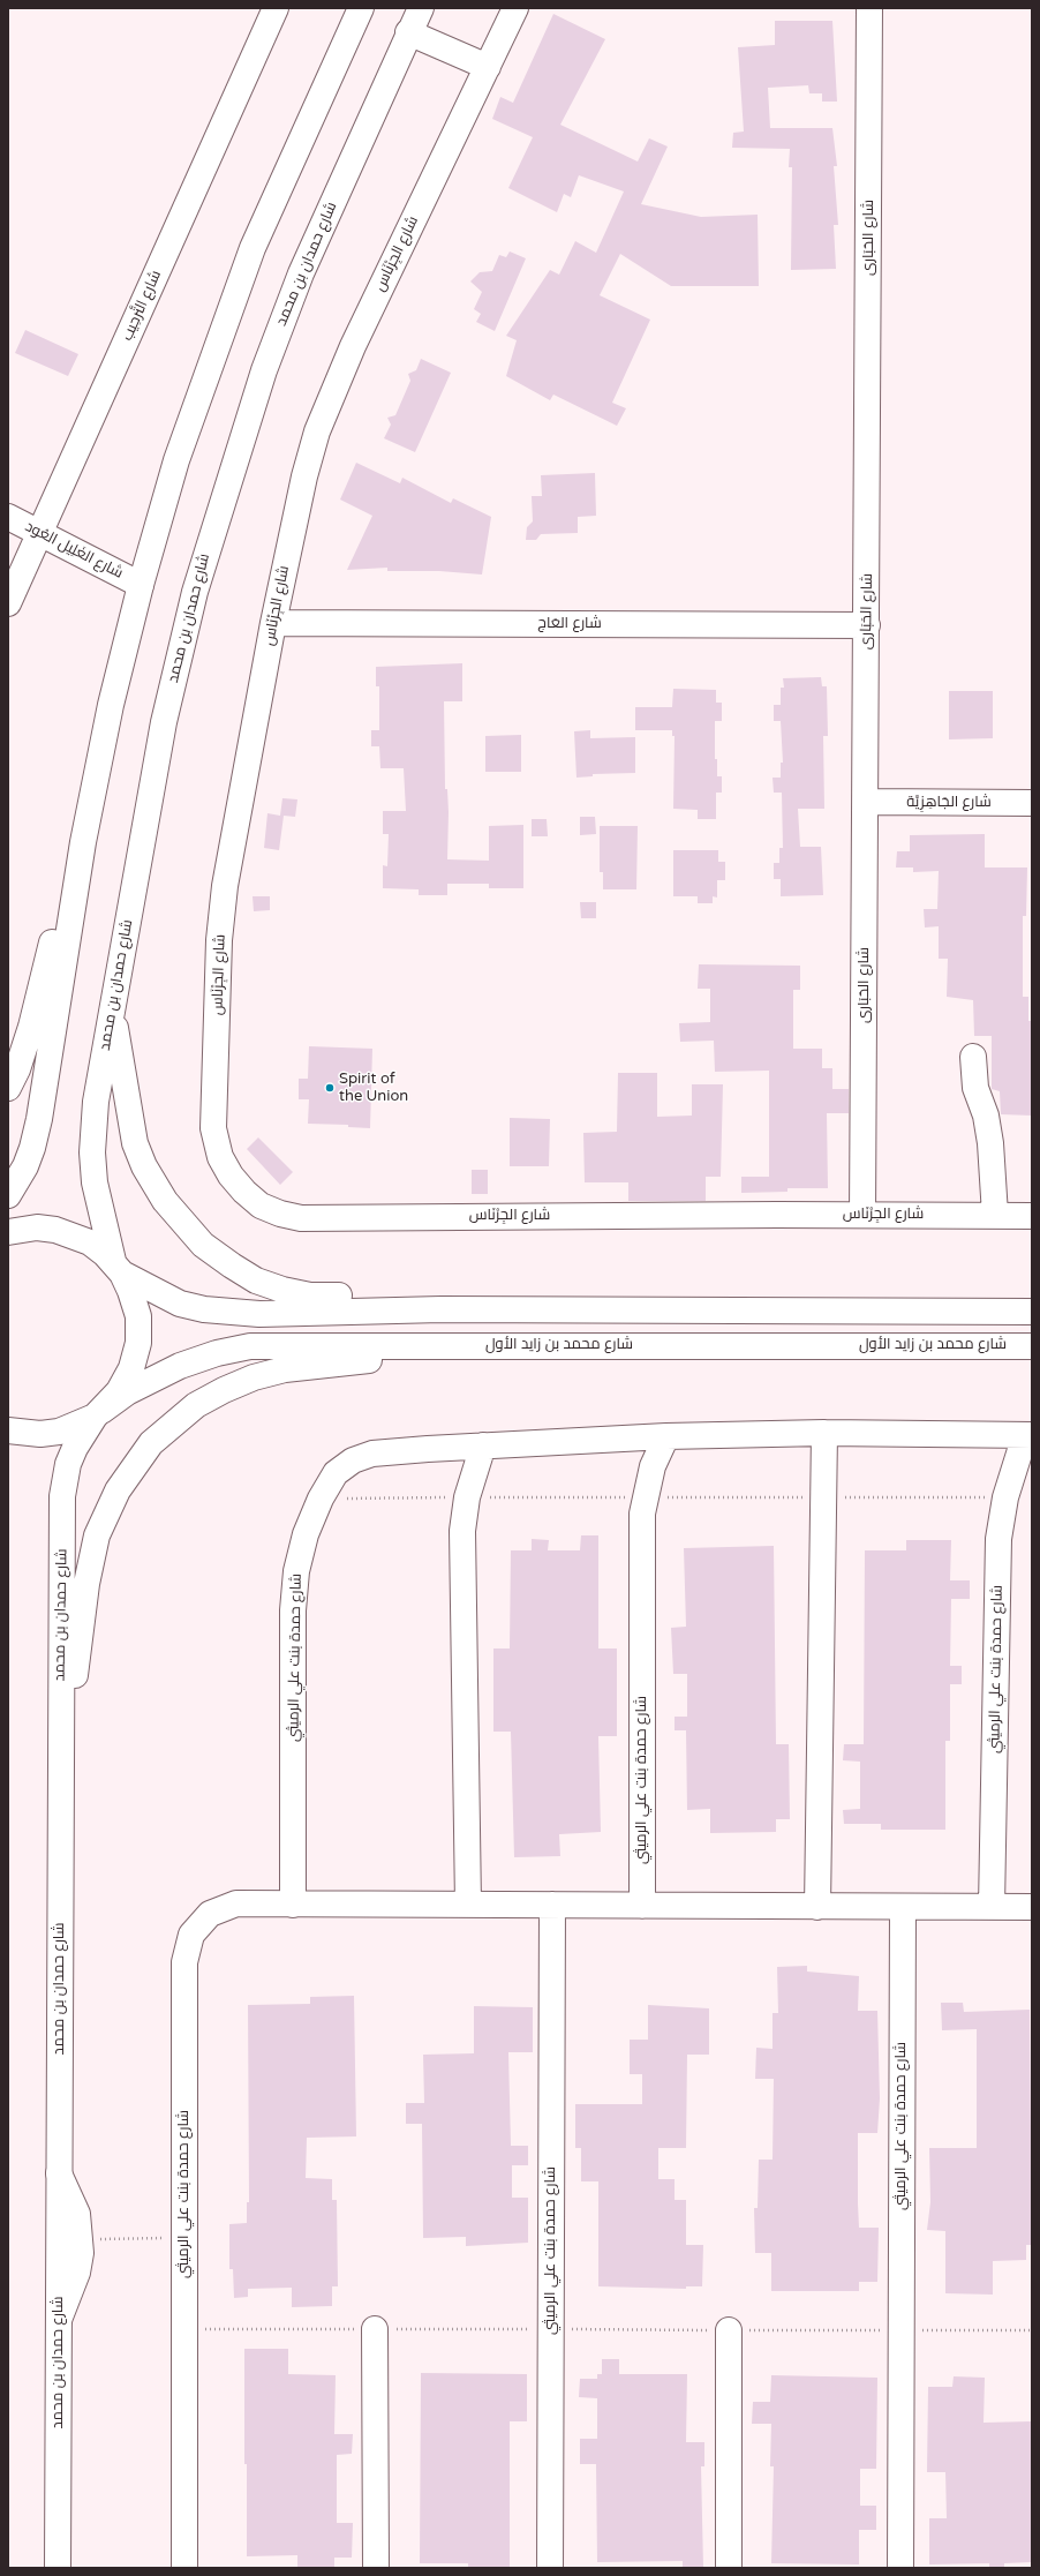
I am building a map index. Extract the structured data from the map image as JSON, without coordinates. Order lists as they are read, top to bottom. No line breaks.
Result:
{"streets":{"street":["شارع الحَبَارى","شارع الجِرْنَاس","شارع حمدان بن محمد","شارع التَّرحِيب","شارع الغَلِيل العُود","شارع العَاج","شارع الجَاهِزِيَّة","شارع محمد بن زايد الأول","شارع حمدة بنت علي الرميثي"]},"crossings":[["شارع الحَبَارى","شارع الجِرْنَاس"],["شارع الحَبَارى","شارع العَاج"],["شارع الحَبَارى","شارع الجَاهِزِيَّة"],["شارع الجِرْنَاس","شارع العَاج"],["شارع حمدان بن محمد","شارع محمد بن زايد الأول"],["شارع التَّرحِيب","شارع الغَلِيل العُود"]],"places":["Spirit of the Union"]}
